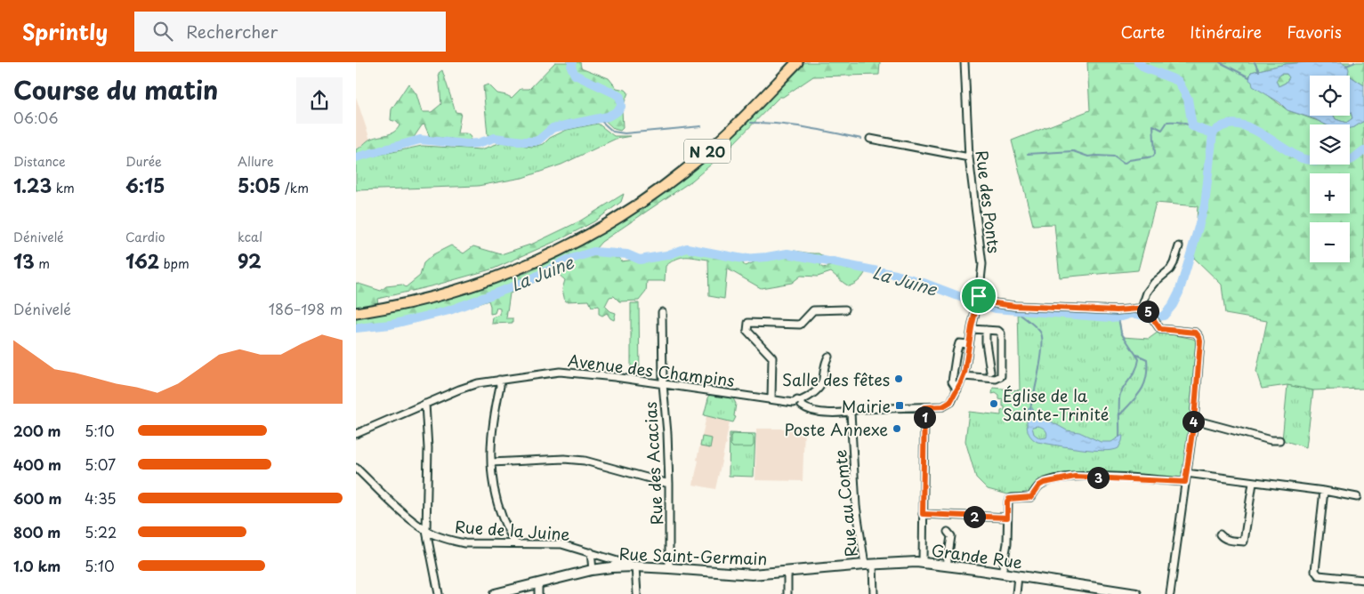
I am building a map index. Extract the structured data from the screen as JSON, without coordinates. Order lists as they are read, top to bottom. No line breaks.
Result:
{"streets":{"main road":["N 20","Rue Saint-Germain","Grande Rue"],"street":["Rue des Ponts","Avenue des Champins","Rue des Acacias","Rue au Comte","Rue de la Juine"]},"crossings":[["Rue des Ponts","Avenue des Champins"],["Avenue des Champins","Rue des Acacias"],["Avenue des Champins","Rue au Comte"],["Rue des Acacias","Rue Saint-Germain"],["Rue au Comte","Grande Rue"],["Rue de la Juine","Rue Saint-Germain"],["Rue Saint-Germain","Grande Rue"]],"water":["La Juine"],"places":{"other":["Salle des fêtes","Église de la Sainte-Trinité","Poste Annexe"],"transit":["Mairie"]},"page":{"header":"Sprintly","search":"Rechercher","nav":["Carte","Itinéraire","Favoris"],"heading":["Course du matin","06:06"],"map_buttons":["+","−"],"stats":[["Distance","1.23 km"],["Durée","6:15"],["Allure","5:05 /km"],["Dénivelé","13 m"],["Cardio","162 bpm"],["kcal","92"]],"chart":["Dénivelé","186–198 m"],"pins":["5","1","4","3","2"],"list":[{"name":"200 m","note":"5:10"},{"name":"400 m","note":"5:07"},{"name":"600 m","note":"4:35"},{"name":"800 m","note":"5:22"},{"name":"1.0 km","note":"5:10"}]}}
